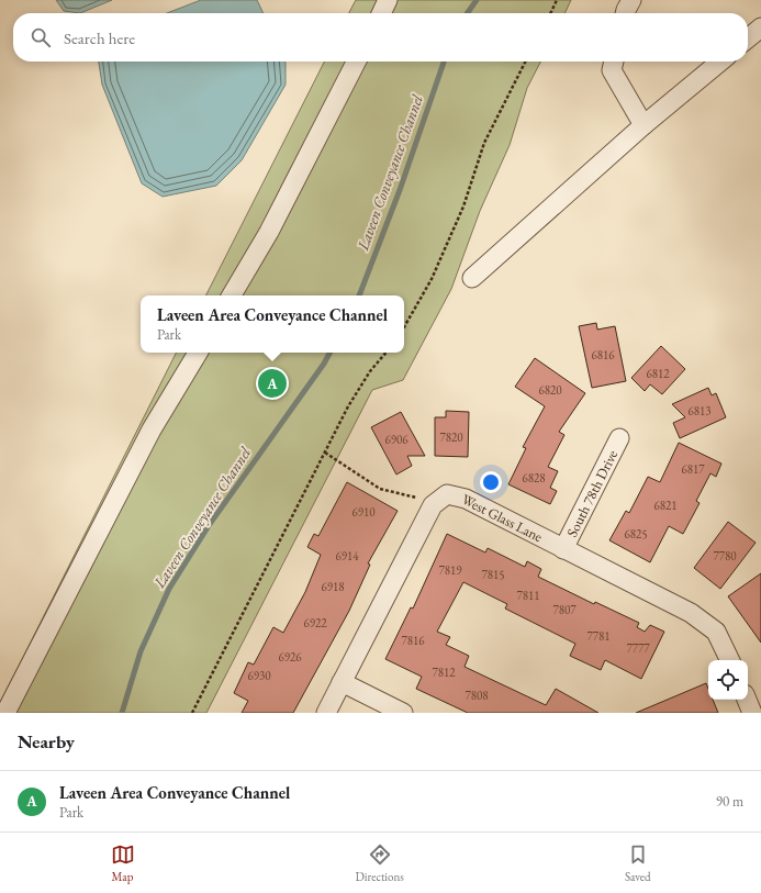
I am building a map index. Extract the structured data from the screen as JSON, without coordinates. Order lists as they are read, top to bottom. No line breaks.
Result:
{"streets":{"street":["South 78th Drive","West Glass Lane"]},"crossings":[["South 78th Drive","West Glass Lane"]],"water":["Laveen Conveyance Channel"],"house_numbers":["6816","6812","6820","6813","7820","6906","6817","6828","6821","6910","6825","6914","7780","7819","7815","6918","7811","7807","6922","7781","7816","7777","6926","7812","6930","7808"],"page":{"search":"Search here","popup":["Laveen Area Conveyance Channel","Park"],"pins":"A","heading":"Nearby","list":[{"mark":"A","name":"Laveen Area Conveyance Channel","note":"Park","value":"90 m"}],"nav":["Map","Directions","Saved"]}}
